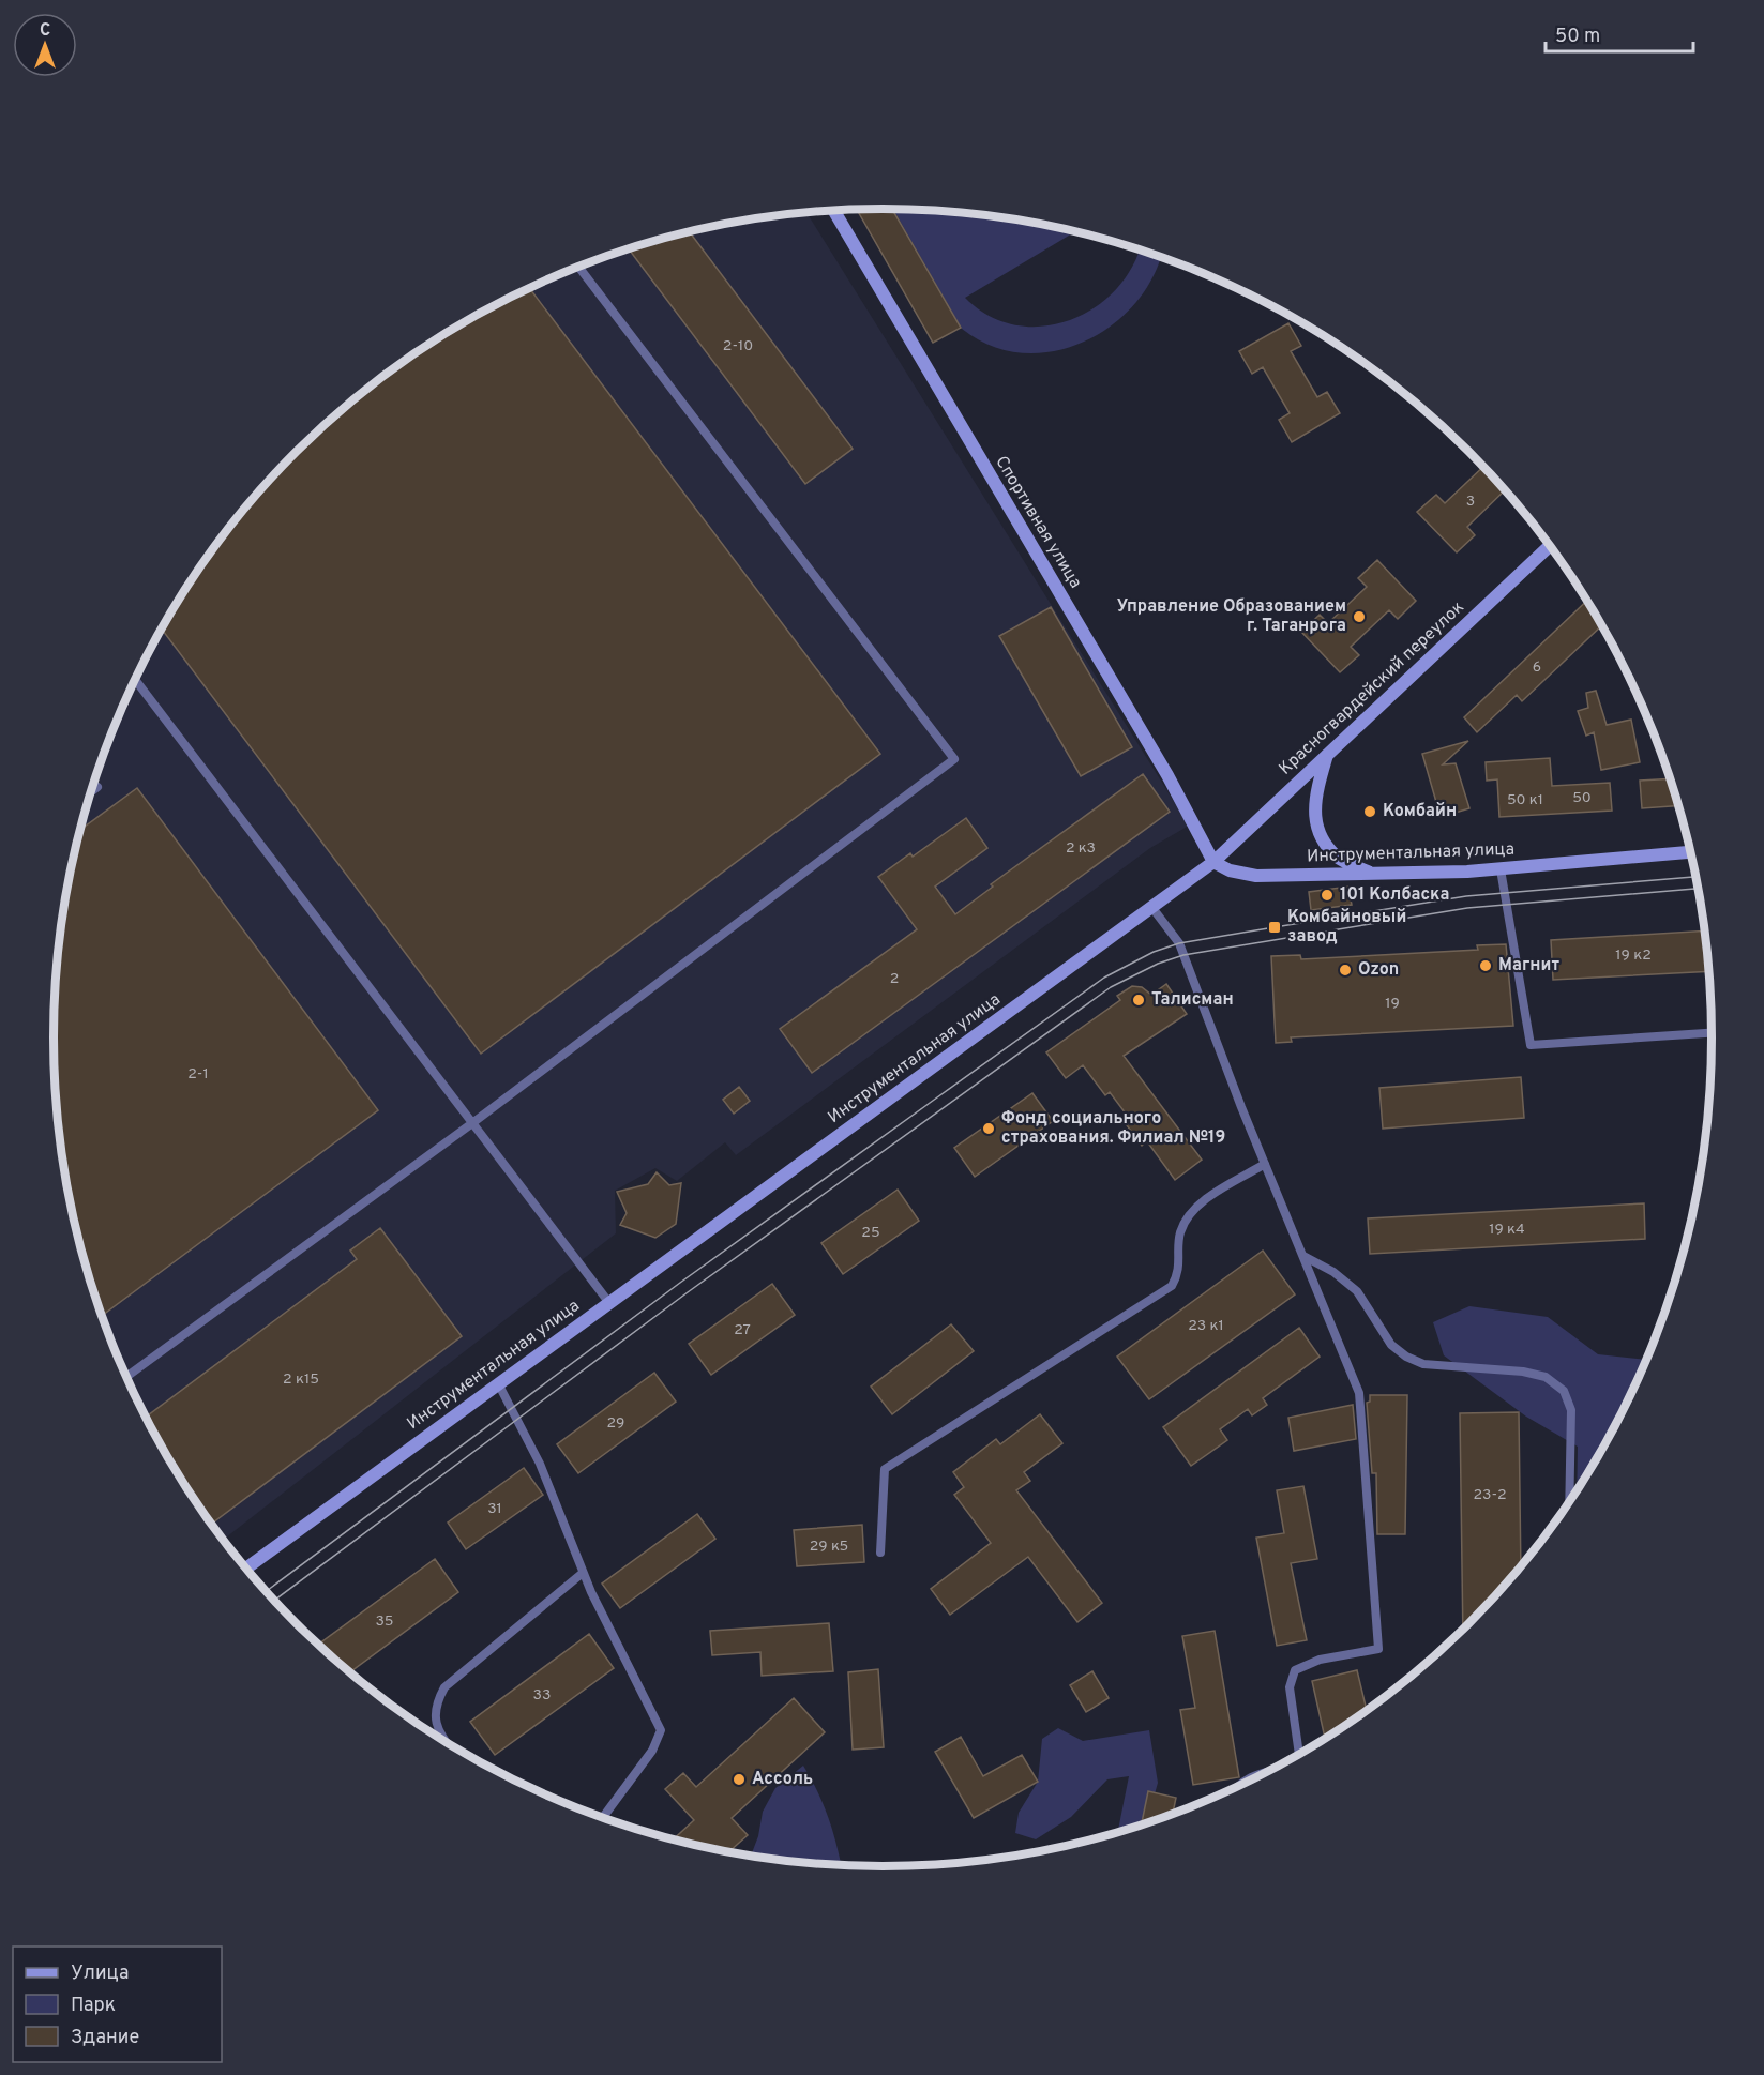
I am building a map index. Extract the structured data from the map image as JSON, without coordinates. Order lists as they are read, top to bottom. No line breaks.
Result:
{"streets":{"street":["Спортивная улица","Красногвардейский переулок","Инструментальная улица"]},"crossings":[["Спортивная улица","Красногвардейский переулок"],["Спортивная улица","Инструментальная улица"],["Красногвардейский переулок","Инструментальная улица"]],"places":{"other":["Управление Образованием г. Таганрога","Комбайн","101 Колбаска","Магнит","Ozon","Талисман","Фонд социального страхования. Филиал №19","Ассоль"],"transit":["Комбайновый завод"]},"house_numbers":["2-10","3","6","50","50 к1","2 к3","19 к2","2","19","2-1","19 к4","25","23 к1","27","2 к15","29","23-2","31","29 к5","35","33"],"legend":["Улица","Парк","Здание"],"scale_bar":"50 m","north":"top"}
